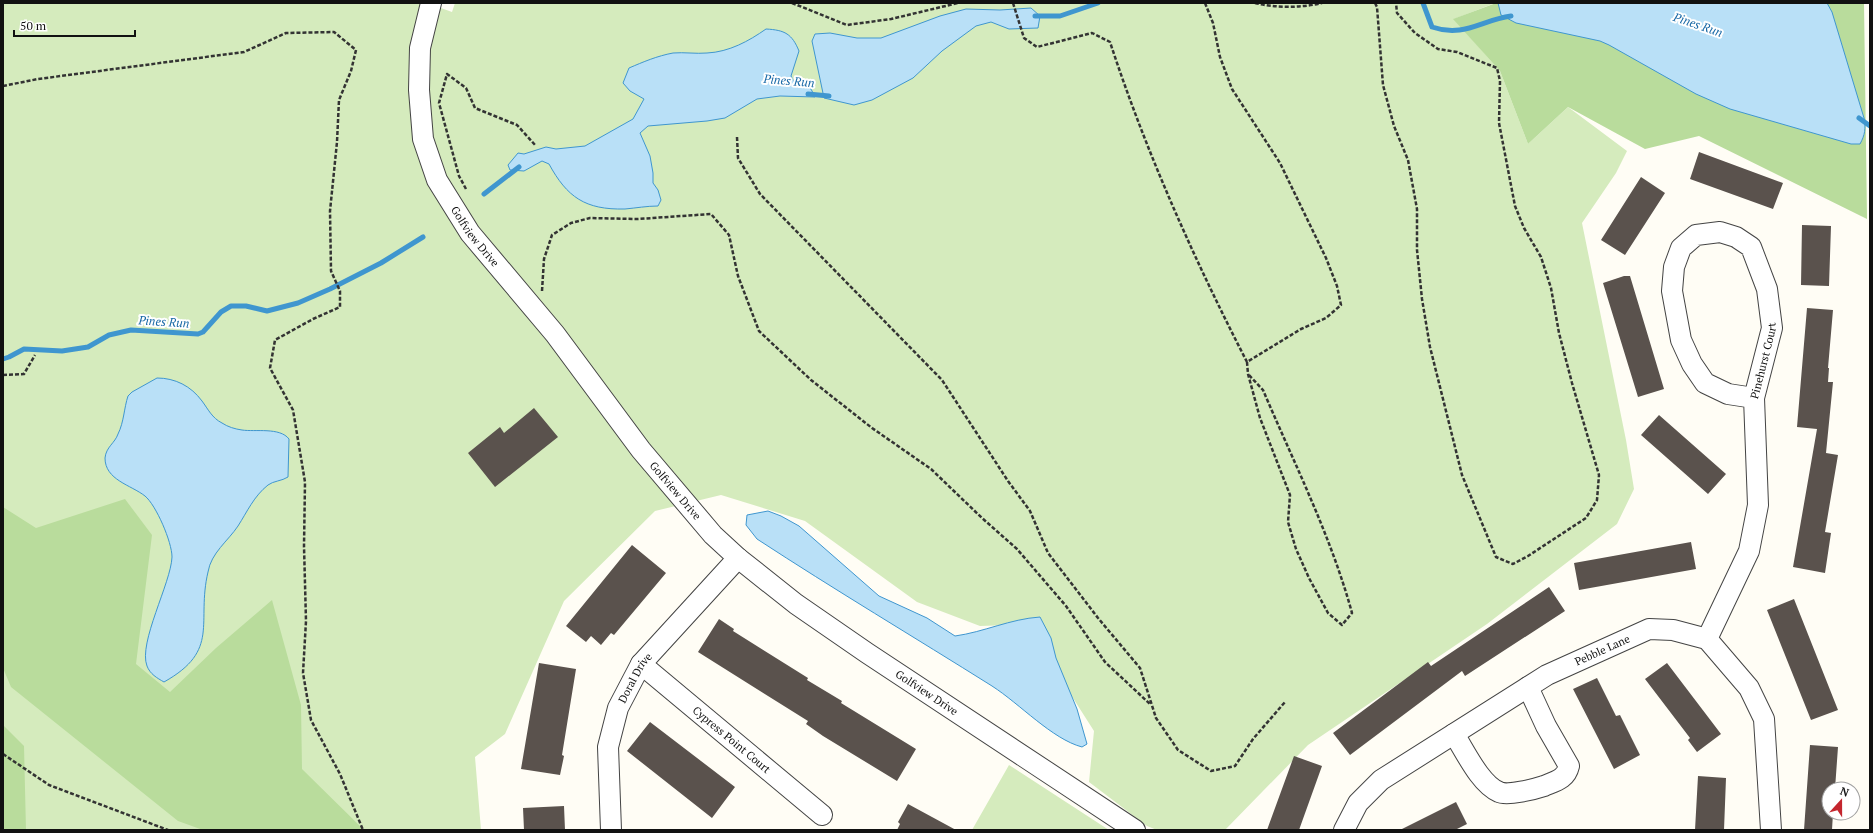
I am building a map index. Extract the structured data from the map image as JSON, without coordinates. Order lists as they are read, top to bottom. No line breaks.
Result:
{"streets":{"street":["Golfview Drive","Pinehurst Court","Pebble Lane","Doral Drive","Cypress Point Court"]},"crossings":[["Golfview Drive","Doral Drive"],["Pinehurst Court","Pebble Lane"],["Doral Drive","Cypress Point Court"]],"water":["Pines Run"],"scale_bar":"50 m","north":"top"}
